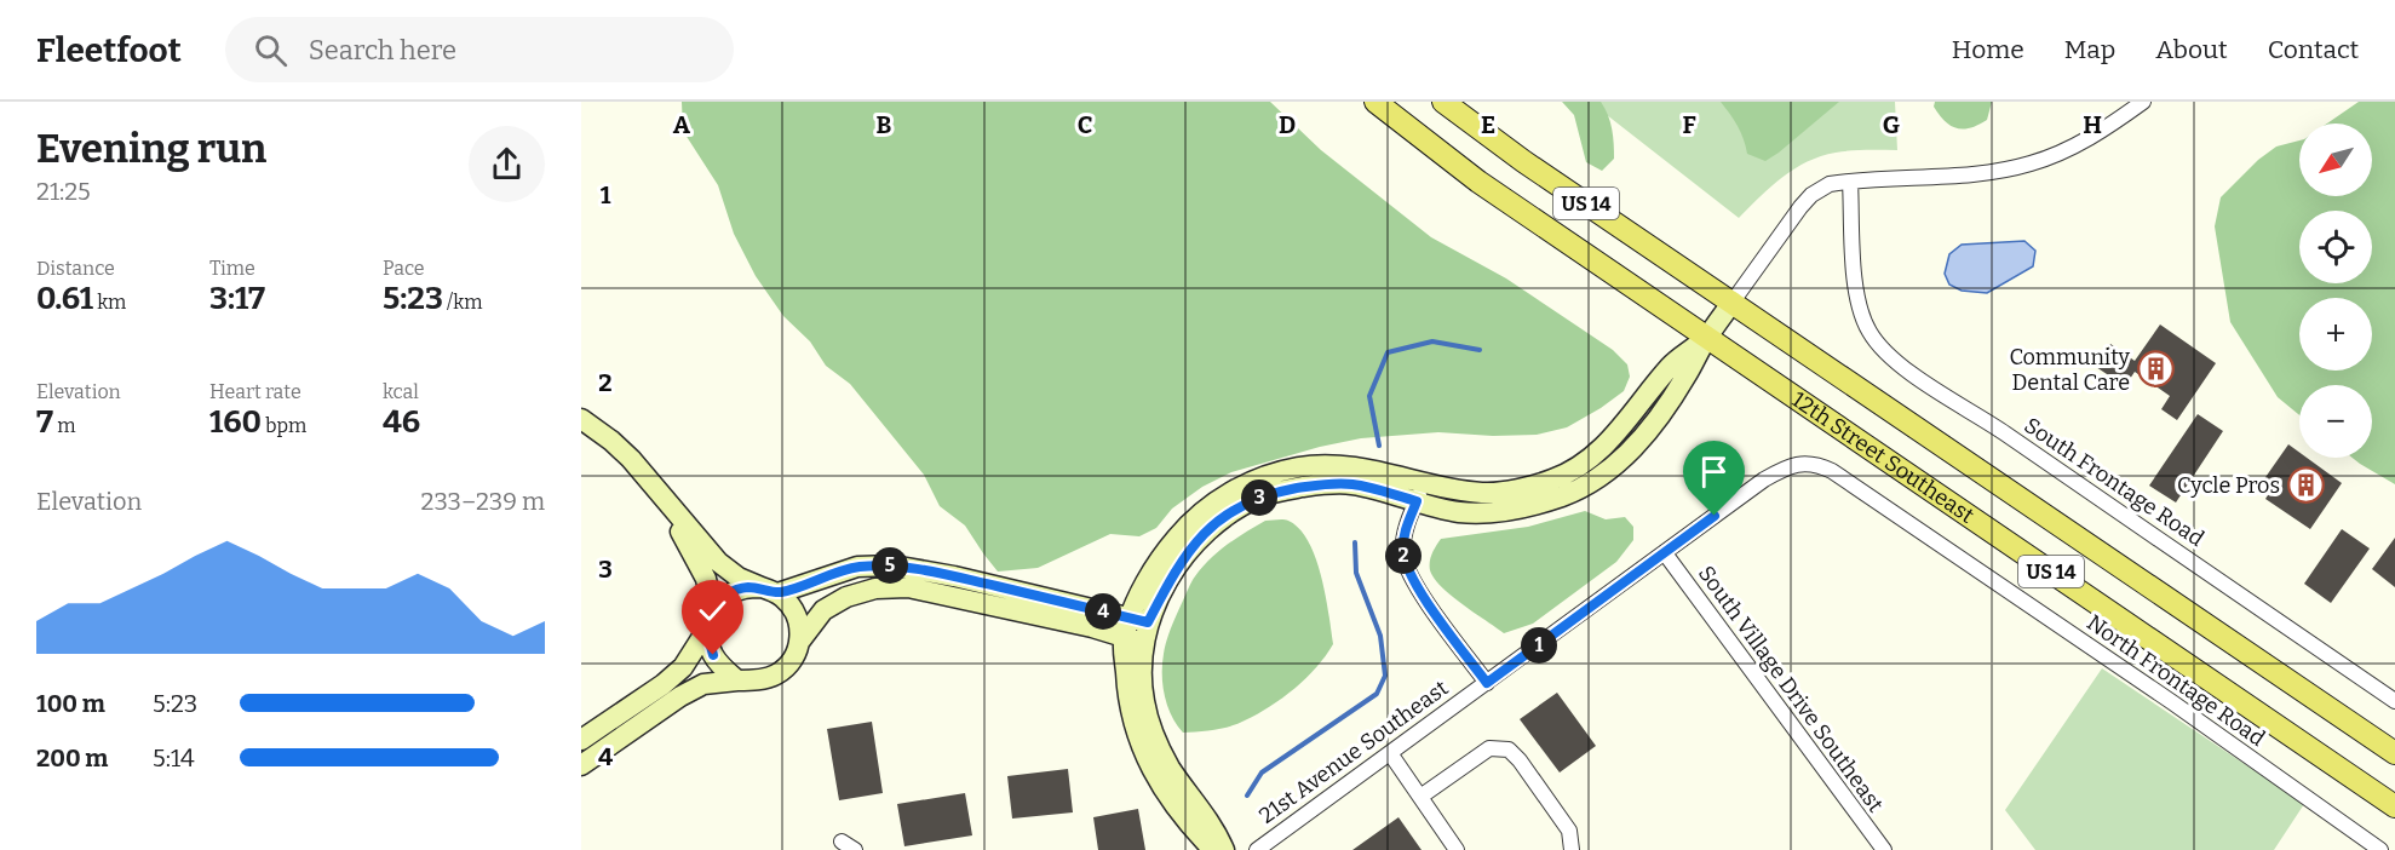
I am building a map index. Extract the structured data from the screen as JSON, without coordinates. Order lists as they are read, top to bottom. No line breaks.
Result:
{"streets":{"main road":["US 14","12th Street Southeast"],"street":["South Frontage Road","North Frontage Road","South Village Drive Southeast","21st Avenue Southeast"]},"crossings":[["North Frontage Road","21st Avenue Southeast"],["South Village Drive Southeast","21st Avenue Southeast"]],"places":{"building":["Community Dental Care","Cycle Pros"]},"north":"bottom left","page":{"header":"Fleetfoot","search":"Search here","nav":["Home","Map","About","Contact"],"heading":["Evening run","21:25"],"map_buttons":["+","−"],"stats":[["Distance","0.61 km"],["Time","3:17"],["Pace","5:23 /km"],["Elevation","7 m"],["Heart rate","160 bpm"],["kcal","46"]],"chart":["Elevation","233–239 m"],"pins":["3","2","5","4","1"],"list":[{"name":"100 m","note":"5:23"},{"name":"200 m","note":"5:14"}]},"grid":{"columns":["A","B","C","D","E","F","G","H"],"rows":["1","2","3","4"]}}
